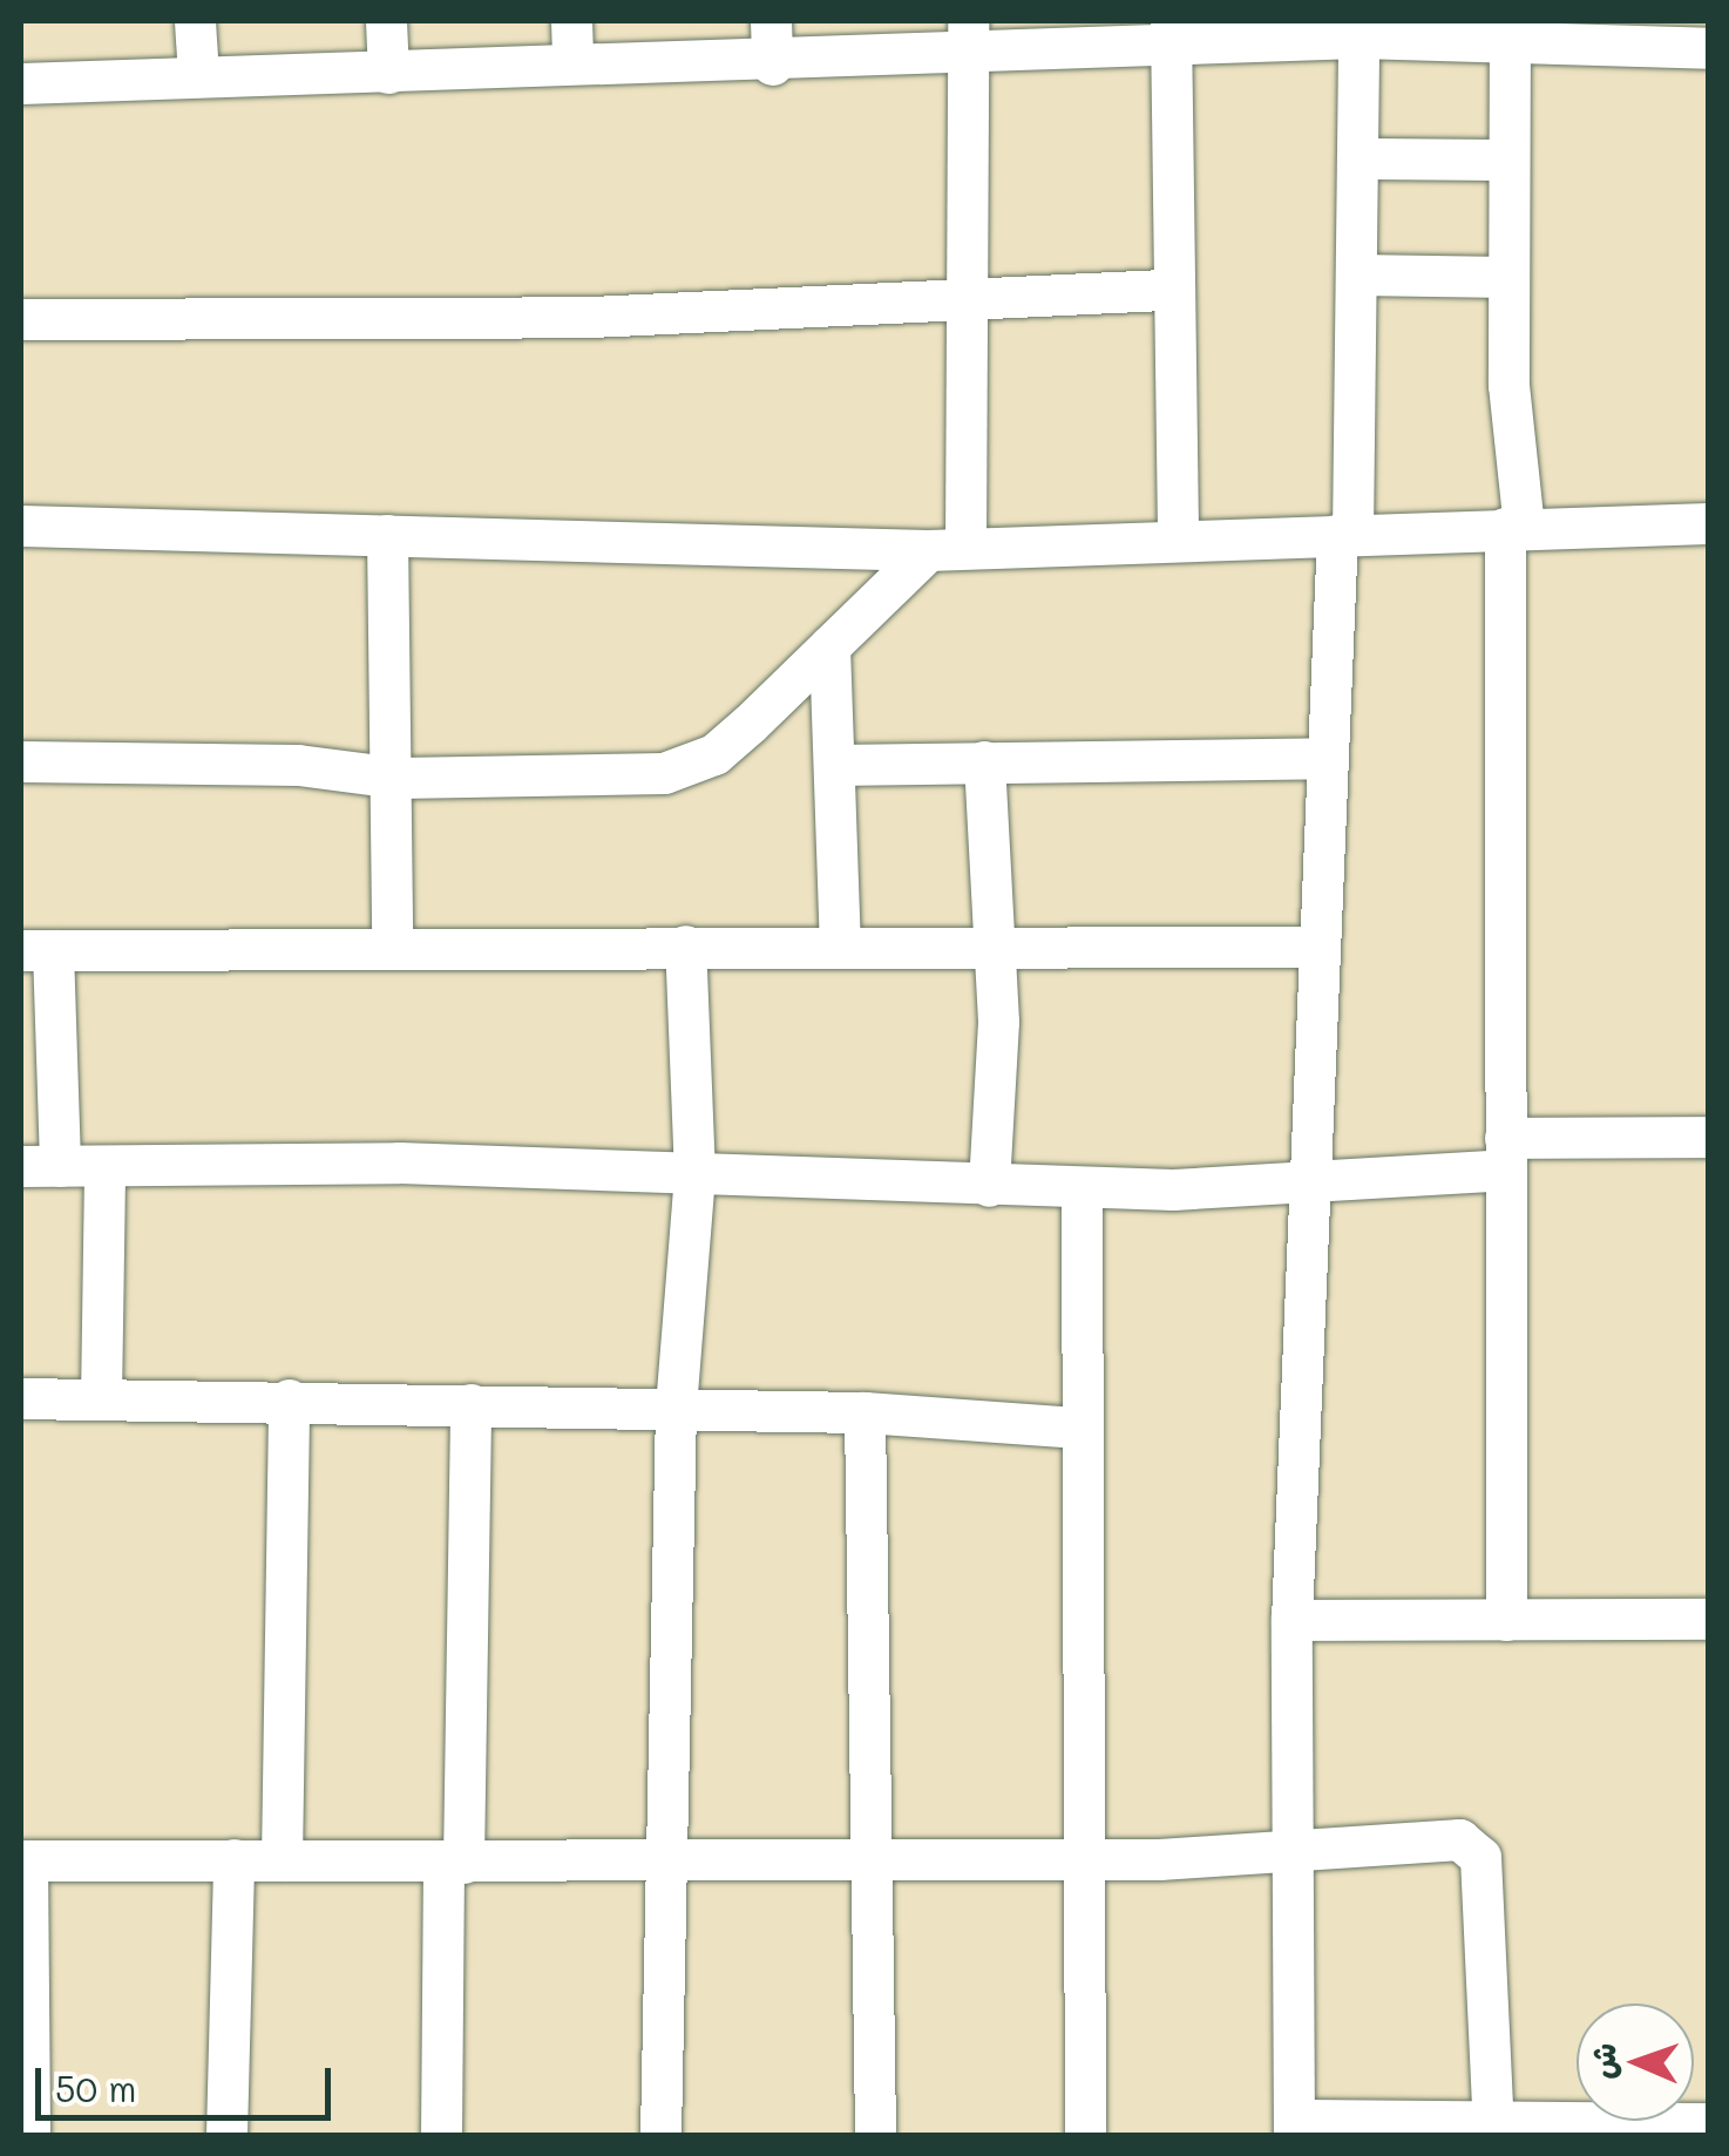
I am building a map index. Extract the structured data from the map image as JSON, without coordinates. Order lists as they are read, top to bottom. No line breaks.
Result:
{"scale_bar":"50 m","north":"left"}
